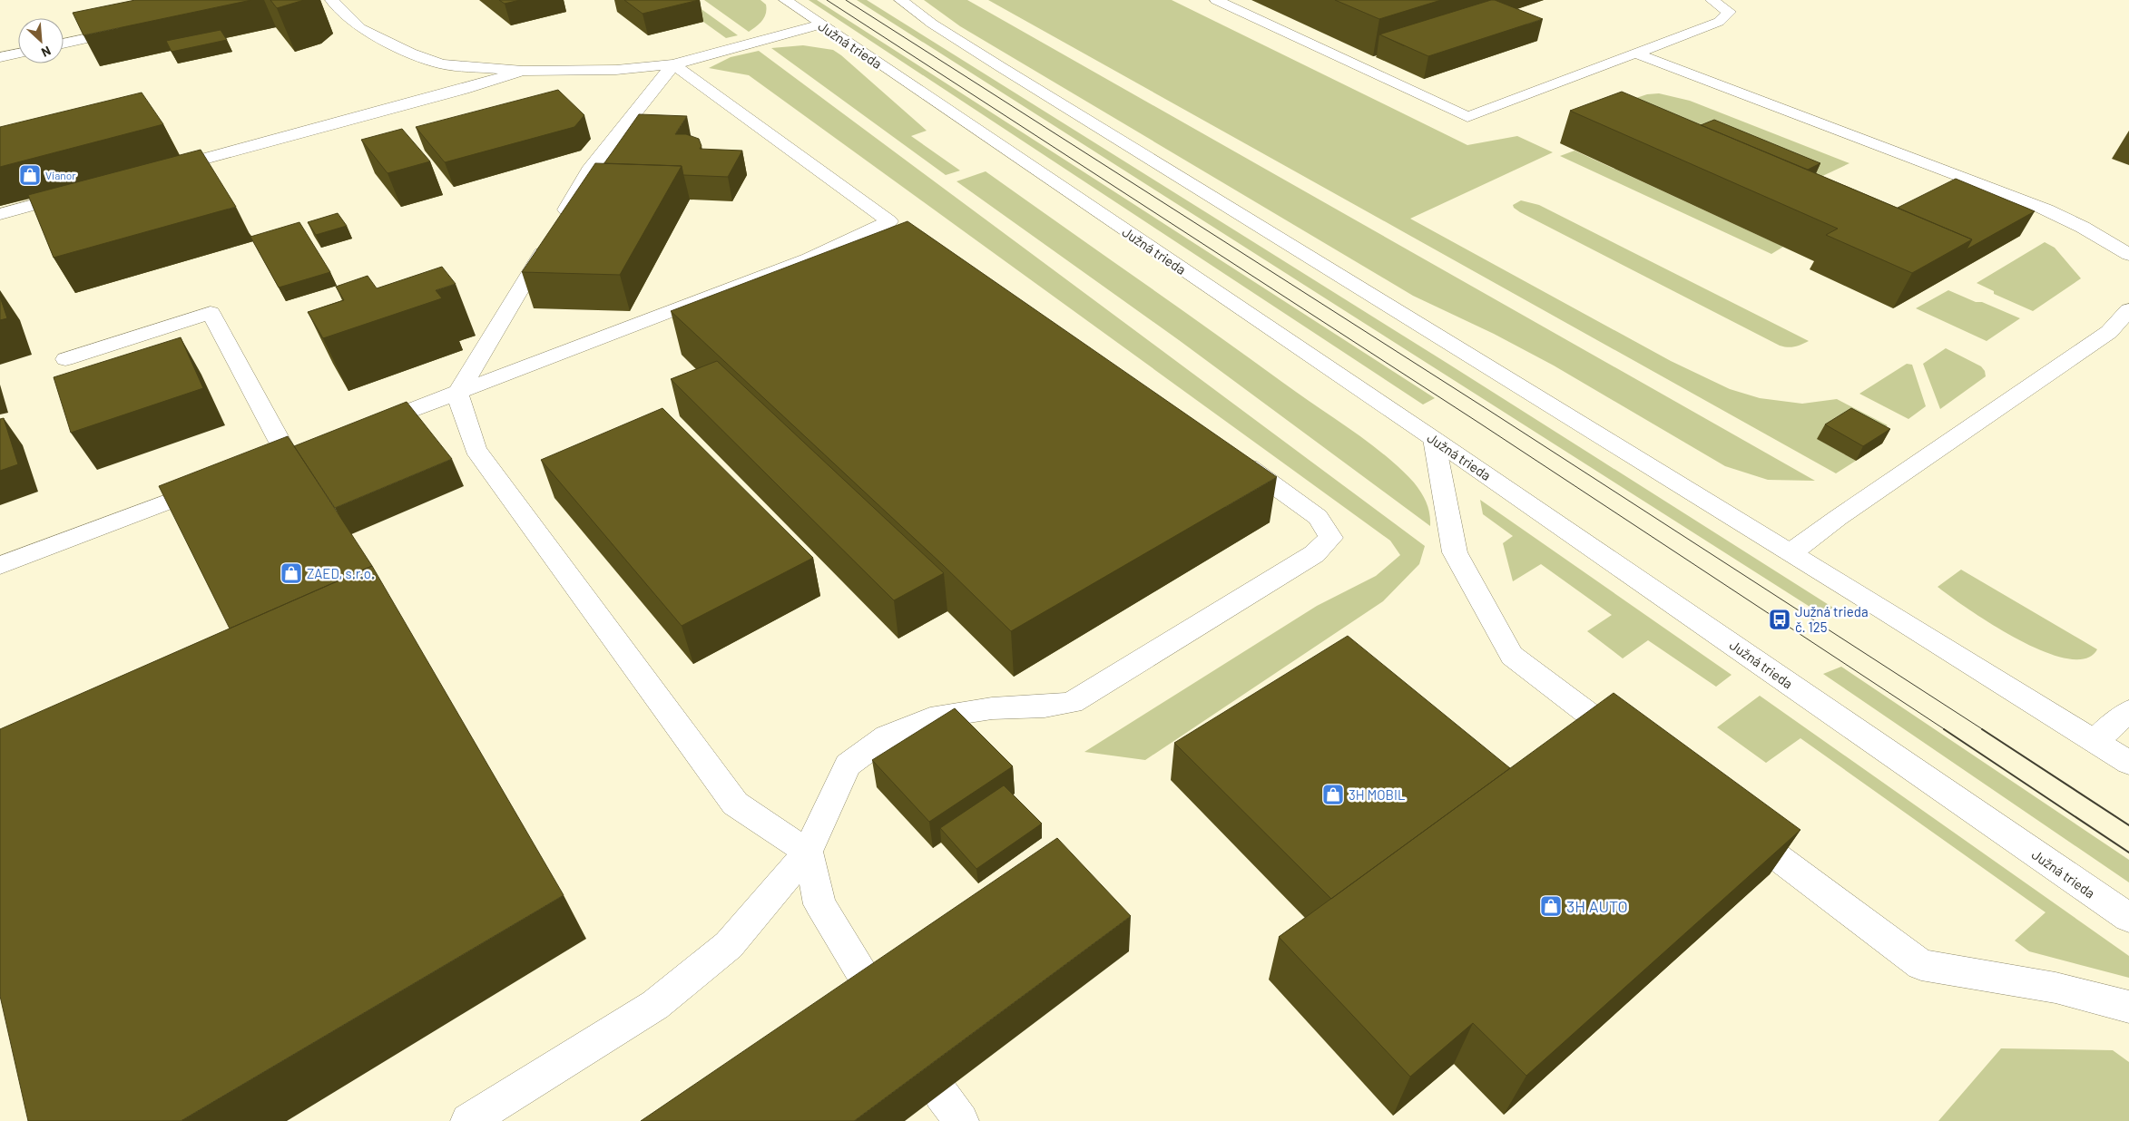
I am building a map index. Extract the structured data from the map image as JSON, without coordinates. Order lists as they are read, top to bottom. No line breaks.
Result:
{"streets":{"street":["Južná trieda"]},"places":{"shop":["Vianor","ZAED, s.r.o.","3H MOBIL","3H AUTO"],"bus stop":["Južná trieda č. 125"]},"north":"bottom right"}
